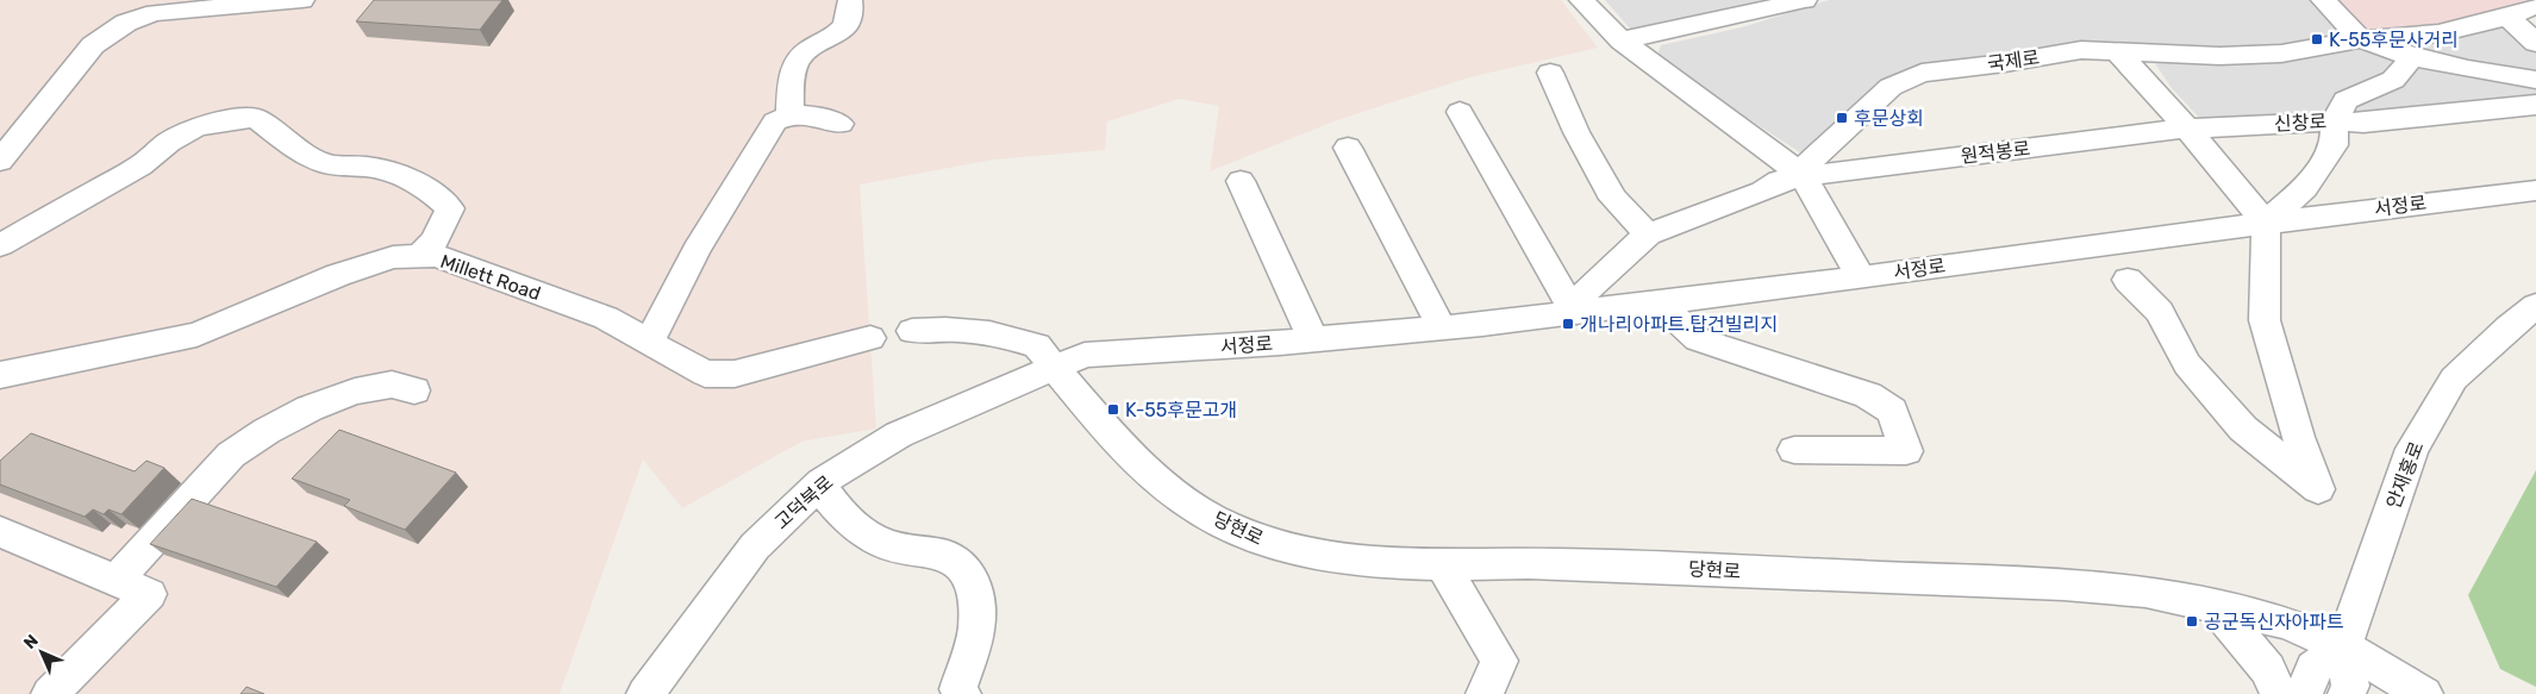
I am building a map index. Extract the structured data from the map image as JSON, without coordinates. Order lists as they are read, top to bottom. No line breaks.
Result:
{"streets":{"street":["국제로","신창로","원적봉로","서정로","Millett Road","안재홍로","고덕북로","당현로"]},"crossings":[["국제로","원적봉로"],["신창로","원적봉로"],["서정로","고덕북로"],["서정로","당현로"],["안재홍로","당현로"],["고덕북로","당현로"]],"places":{"transit":["K-55후문사거리","후문상회","개나리아파트.탑건빌리지","K-55후문고개","공군독신자아파트"]},"north":"top left"}
